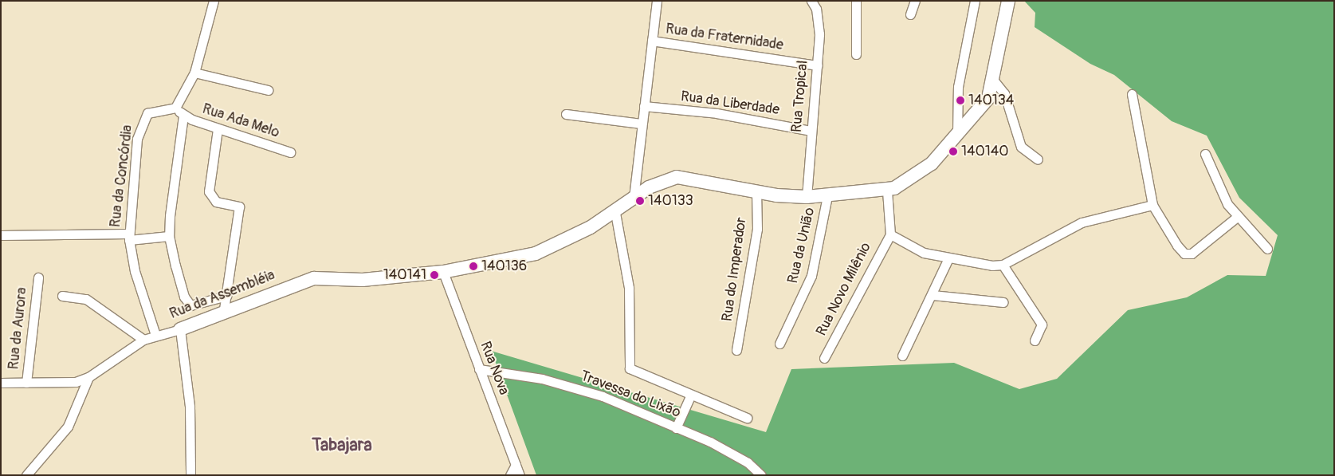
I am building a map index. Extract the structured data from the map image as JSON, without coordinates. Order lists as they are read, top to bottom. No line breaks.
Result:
{"streets":{"street":["Rua da Fraternidade","Rua Tropical","Rua da Liberdade","Rua Ada Melo","Rua da Concórdia","Rua da União","Rua do Imperador","Rua Novo Milênio","Rua da Assembléia","Rua da Aurora","Rua Nova","Travessa do Lixão"]},"crossings":[["Rua da Fraternidade","Rua Tropical"],["Rua Tropical","Rua da Liberdade"],["Rua Tropical","Rua da Assembléia"],["Rua da Concórdia","Rua da Assembléia"],["Rua da União","Rua da Assembléia"],["Rua do Imperador","Rua da Assembléia"],["Rua Novo Milênio","Rua da Assembléia"],["Rua da Assembléia","Rua da Aurora"],["Rua da Assembléia","Rua Nova"],["Rua Nova","Travessa do Lixão"]],"districts":["Tabajara"],"places":["140134","140140","140133","140136","140141"]}
